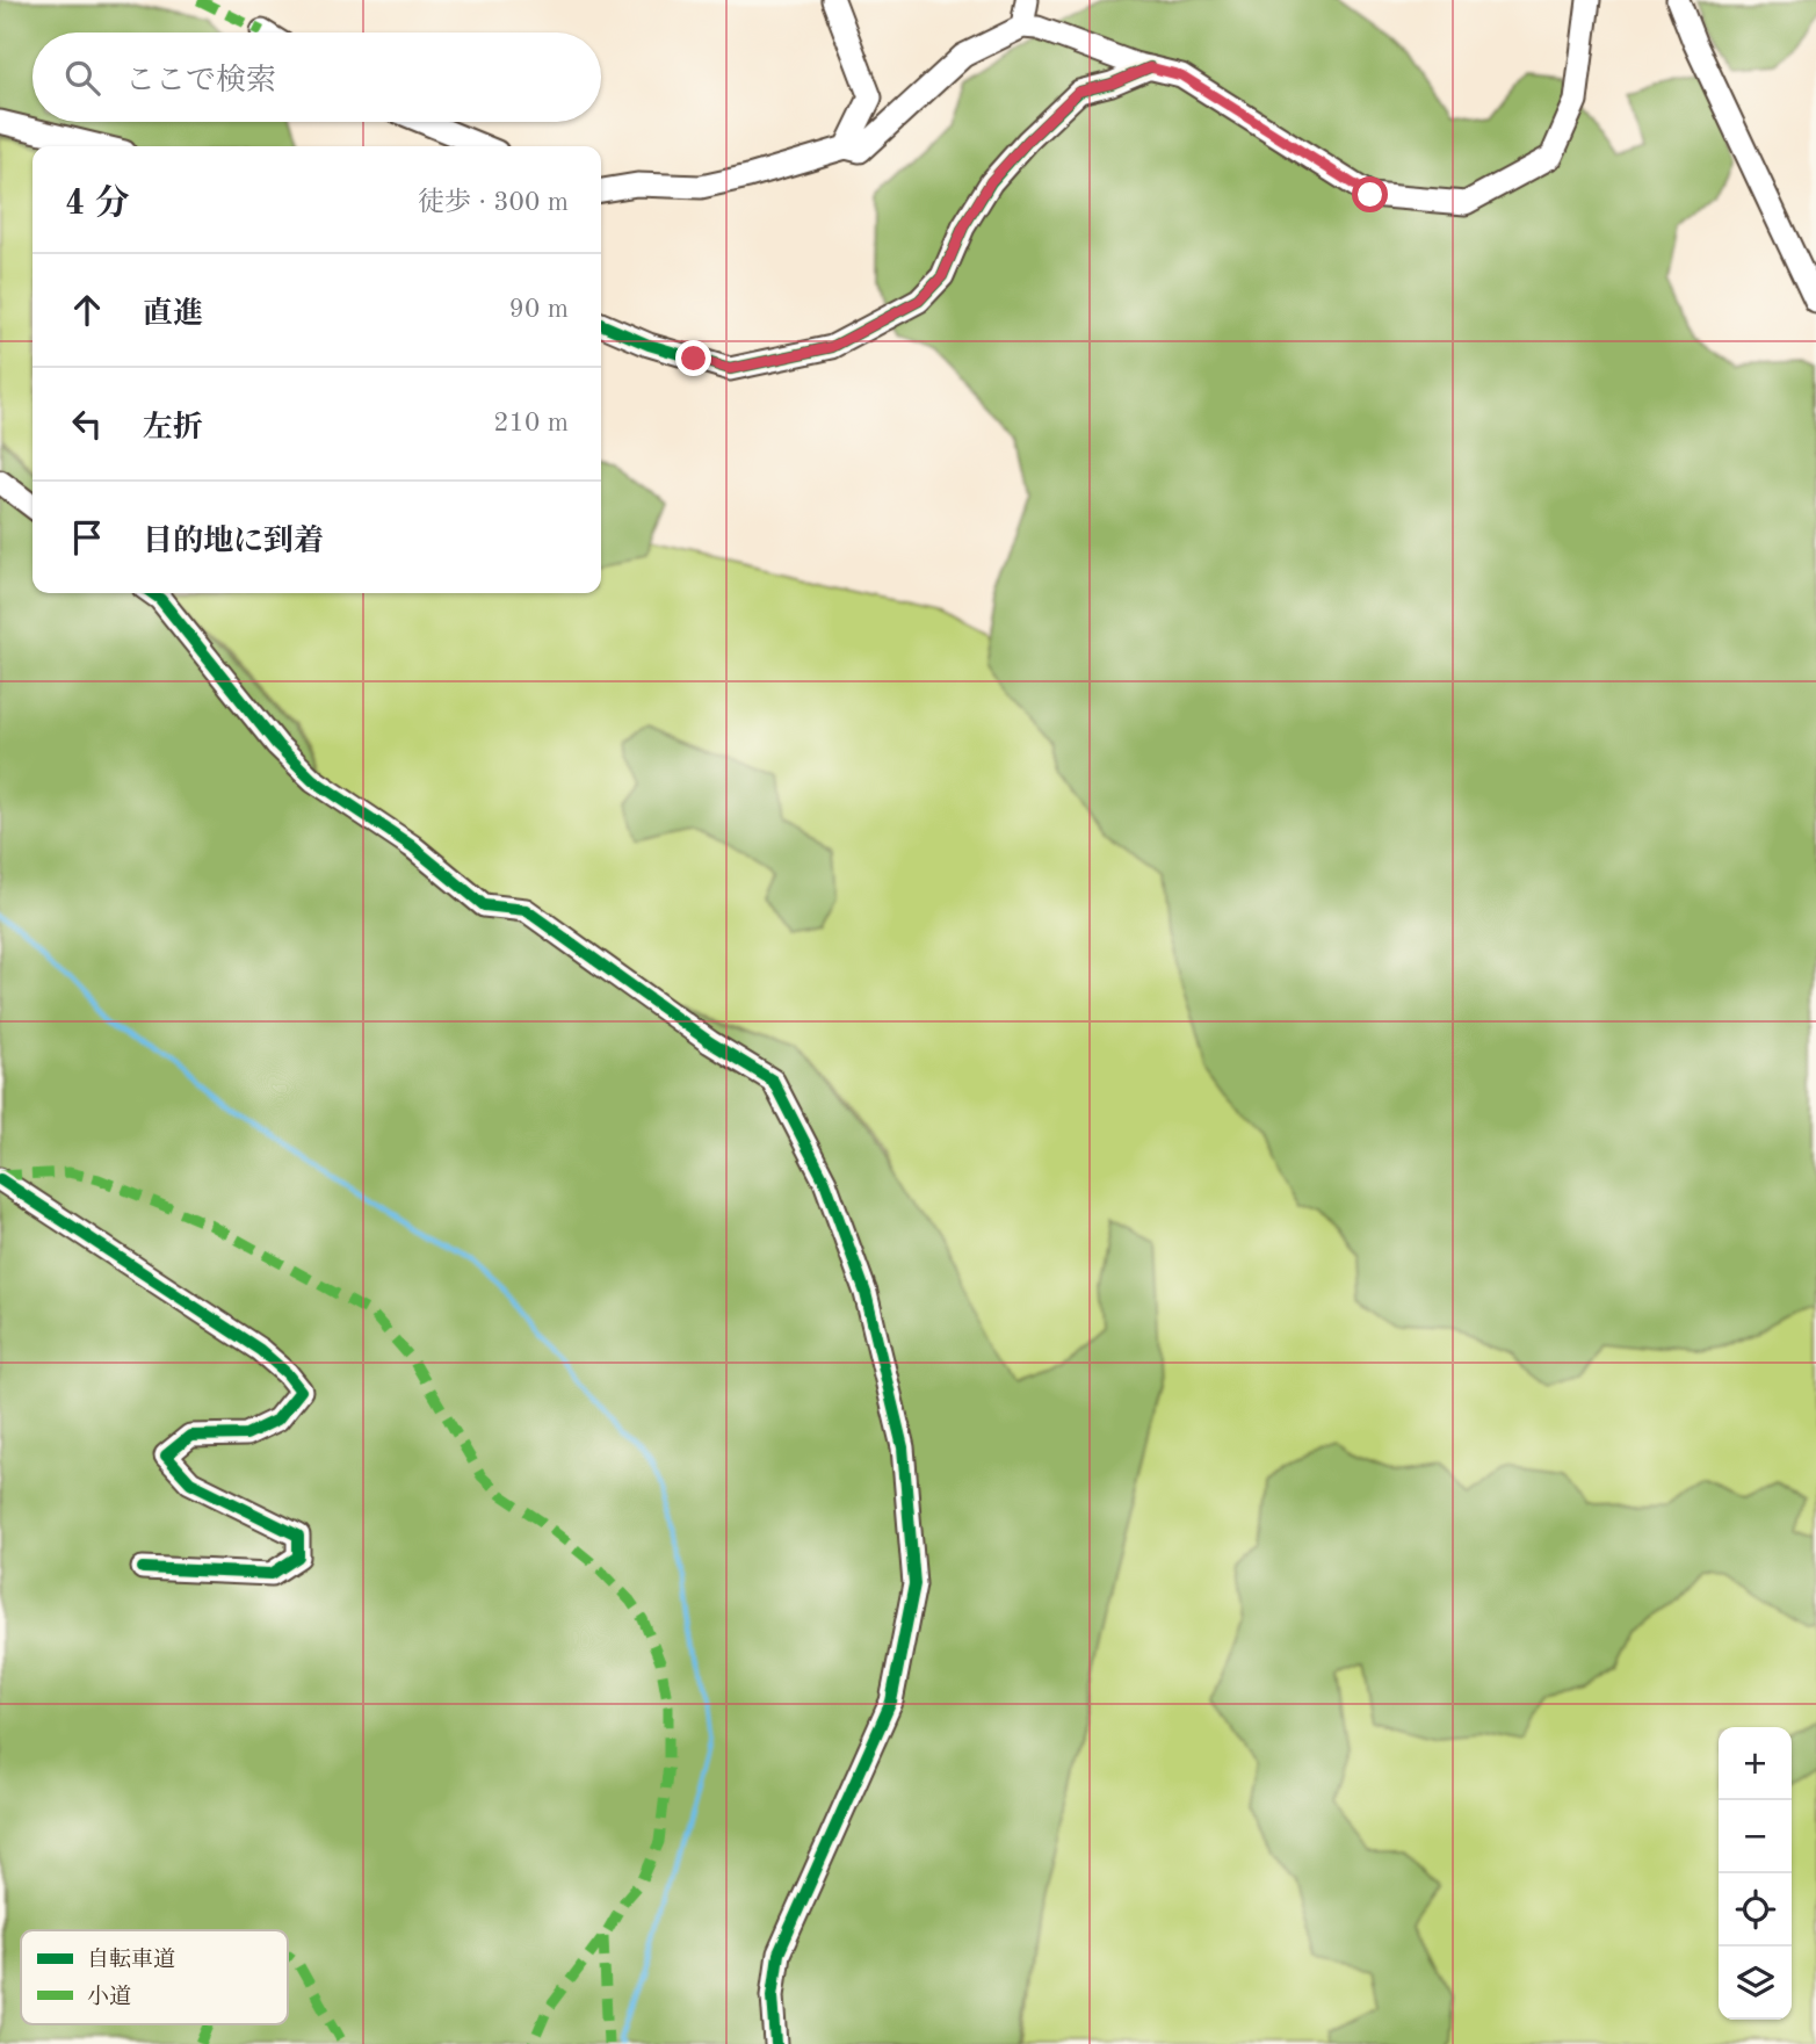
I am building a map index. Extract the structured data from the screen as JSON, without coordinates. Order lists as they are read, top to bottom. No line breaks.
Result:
{"legend":["自転車道","小道"],"page":{"search":"ここで検索","heading":["4 分","徒歩 · 300 m"],"list":[["直進","90 m"],["左折","210 m"],"目的地に到着"],"map_buttons":["+","−"]}}
